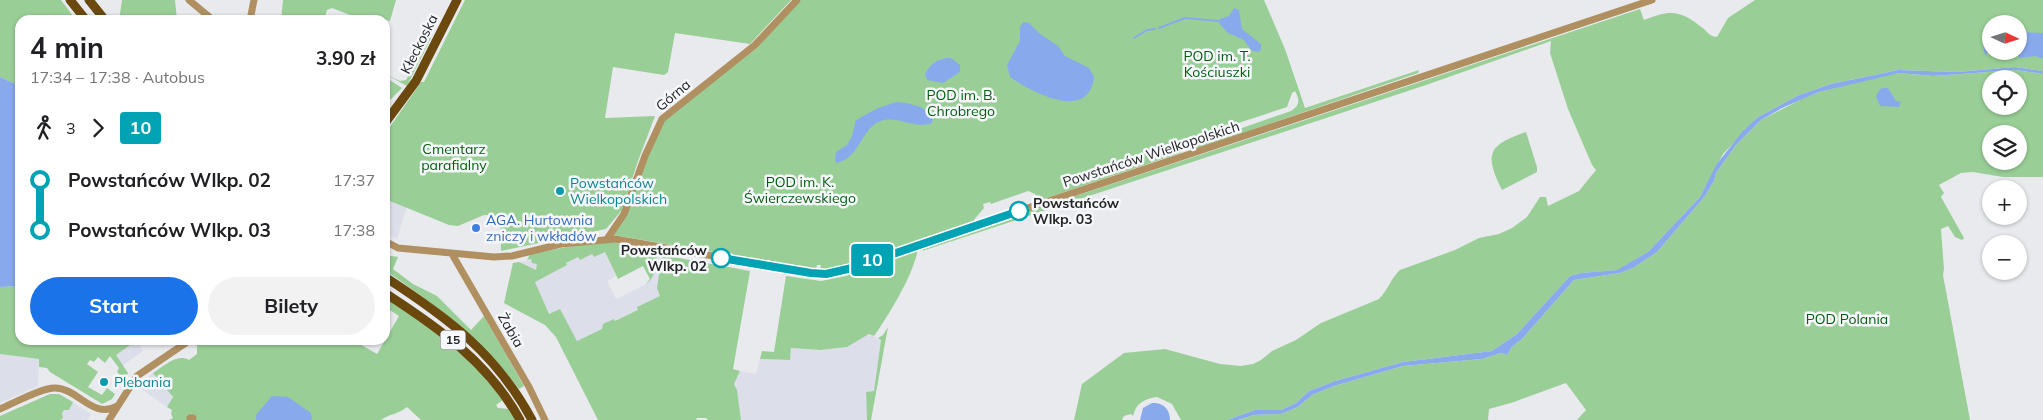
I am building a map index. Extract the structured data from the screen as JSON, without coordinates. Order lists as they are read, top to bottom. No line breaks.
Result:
{"streets":{"main road":["Kłeckoska","15"],"street":["Górna","Powstańców Wielkopolskich","Żabia"]},"crossings":[["Górna","Powstańców Wielkopolskich"],["Powstańców Wielkopolskich","Żabia"]],"parks":["POD im. T. Kościuszki","POD im. B. Chrobrego","Cmentarz parafialny","POD im. K. Świerczewskiego","POD Polania"],"places":["Powstańców Wielkopolskich","Powstańców Wlkp. 03","AGA. Hurtownia zniczy i wkładów","Powstańców Wlkp. 02","Plebania"],"lines":["bus line 10"],"north":"right","page":{"on_map":"10","map_buttons":["+","−"],"heading":["4 min","17:34 – 17:38 · Autobus","3.90 zł"],"legs":["3","10"],"list":[{"name":"Powstańców Wlkp. 02","value":"17:37"},{"name":"Powstańców Wlkp. 03","value":"17:38"}],"buttons":["Start","Bilety"]}}
